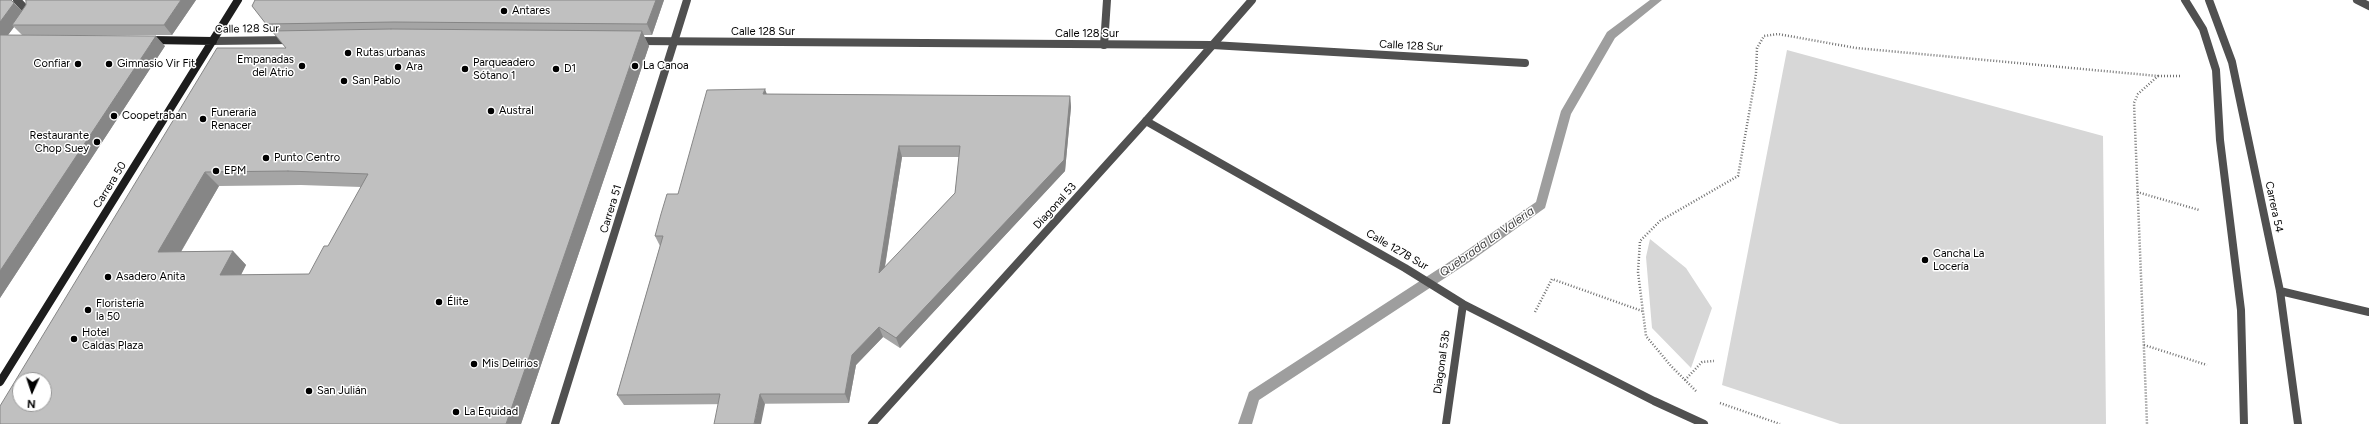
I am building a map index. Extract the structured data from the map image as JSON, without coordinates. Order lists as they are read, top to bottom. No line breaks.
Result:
{"streets":{"main road":["Calle 128 Sur","Carrera 50"],"street":["Diagonal 53","Carrera 54","Carrera 51","Calle 127B Sur","Diagonal 53b"]},"crossings":[["Calle 128 Sur","Carrera 50"],["Calle 128 Sur","Diagonal 53"],["Calle 128 Sur","Carrera 51"],["Diagonal 53","Calle 127B Sur"],["Calle 127B Sur","Diagonal 53b"]],"water":["Quebrada La Valeria"],"places":["Antares","Rutas urbanas","Confiar","Gimnasio Vir Fit","Empanadas del Atrio","La Canoa","Ara","Parqueadero Sótano 1","D1","San Pablo","Austral","Coopetraban","Funeraria Renacer","Restaurante Chop Suey","Punto Centro","EPM","Cancha La Locería","Asadero Anita","Élite","Floristeria la 50","Hotel Caldas Plaza","Mis Delirios","San Julián","La Equidad"],"north":"bottom"}
